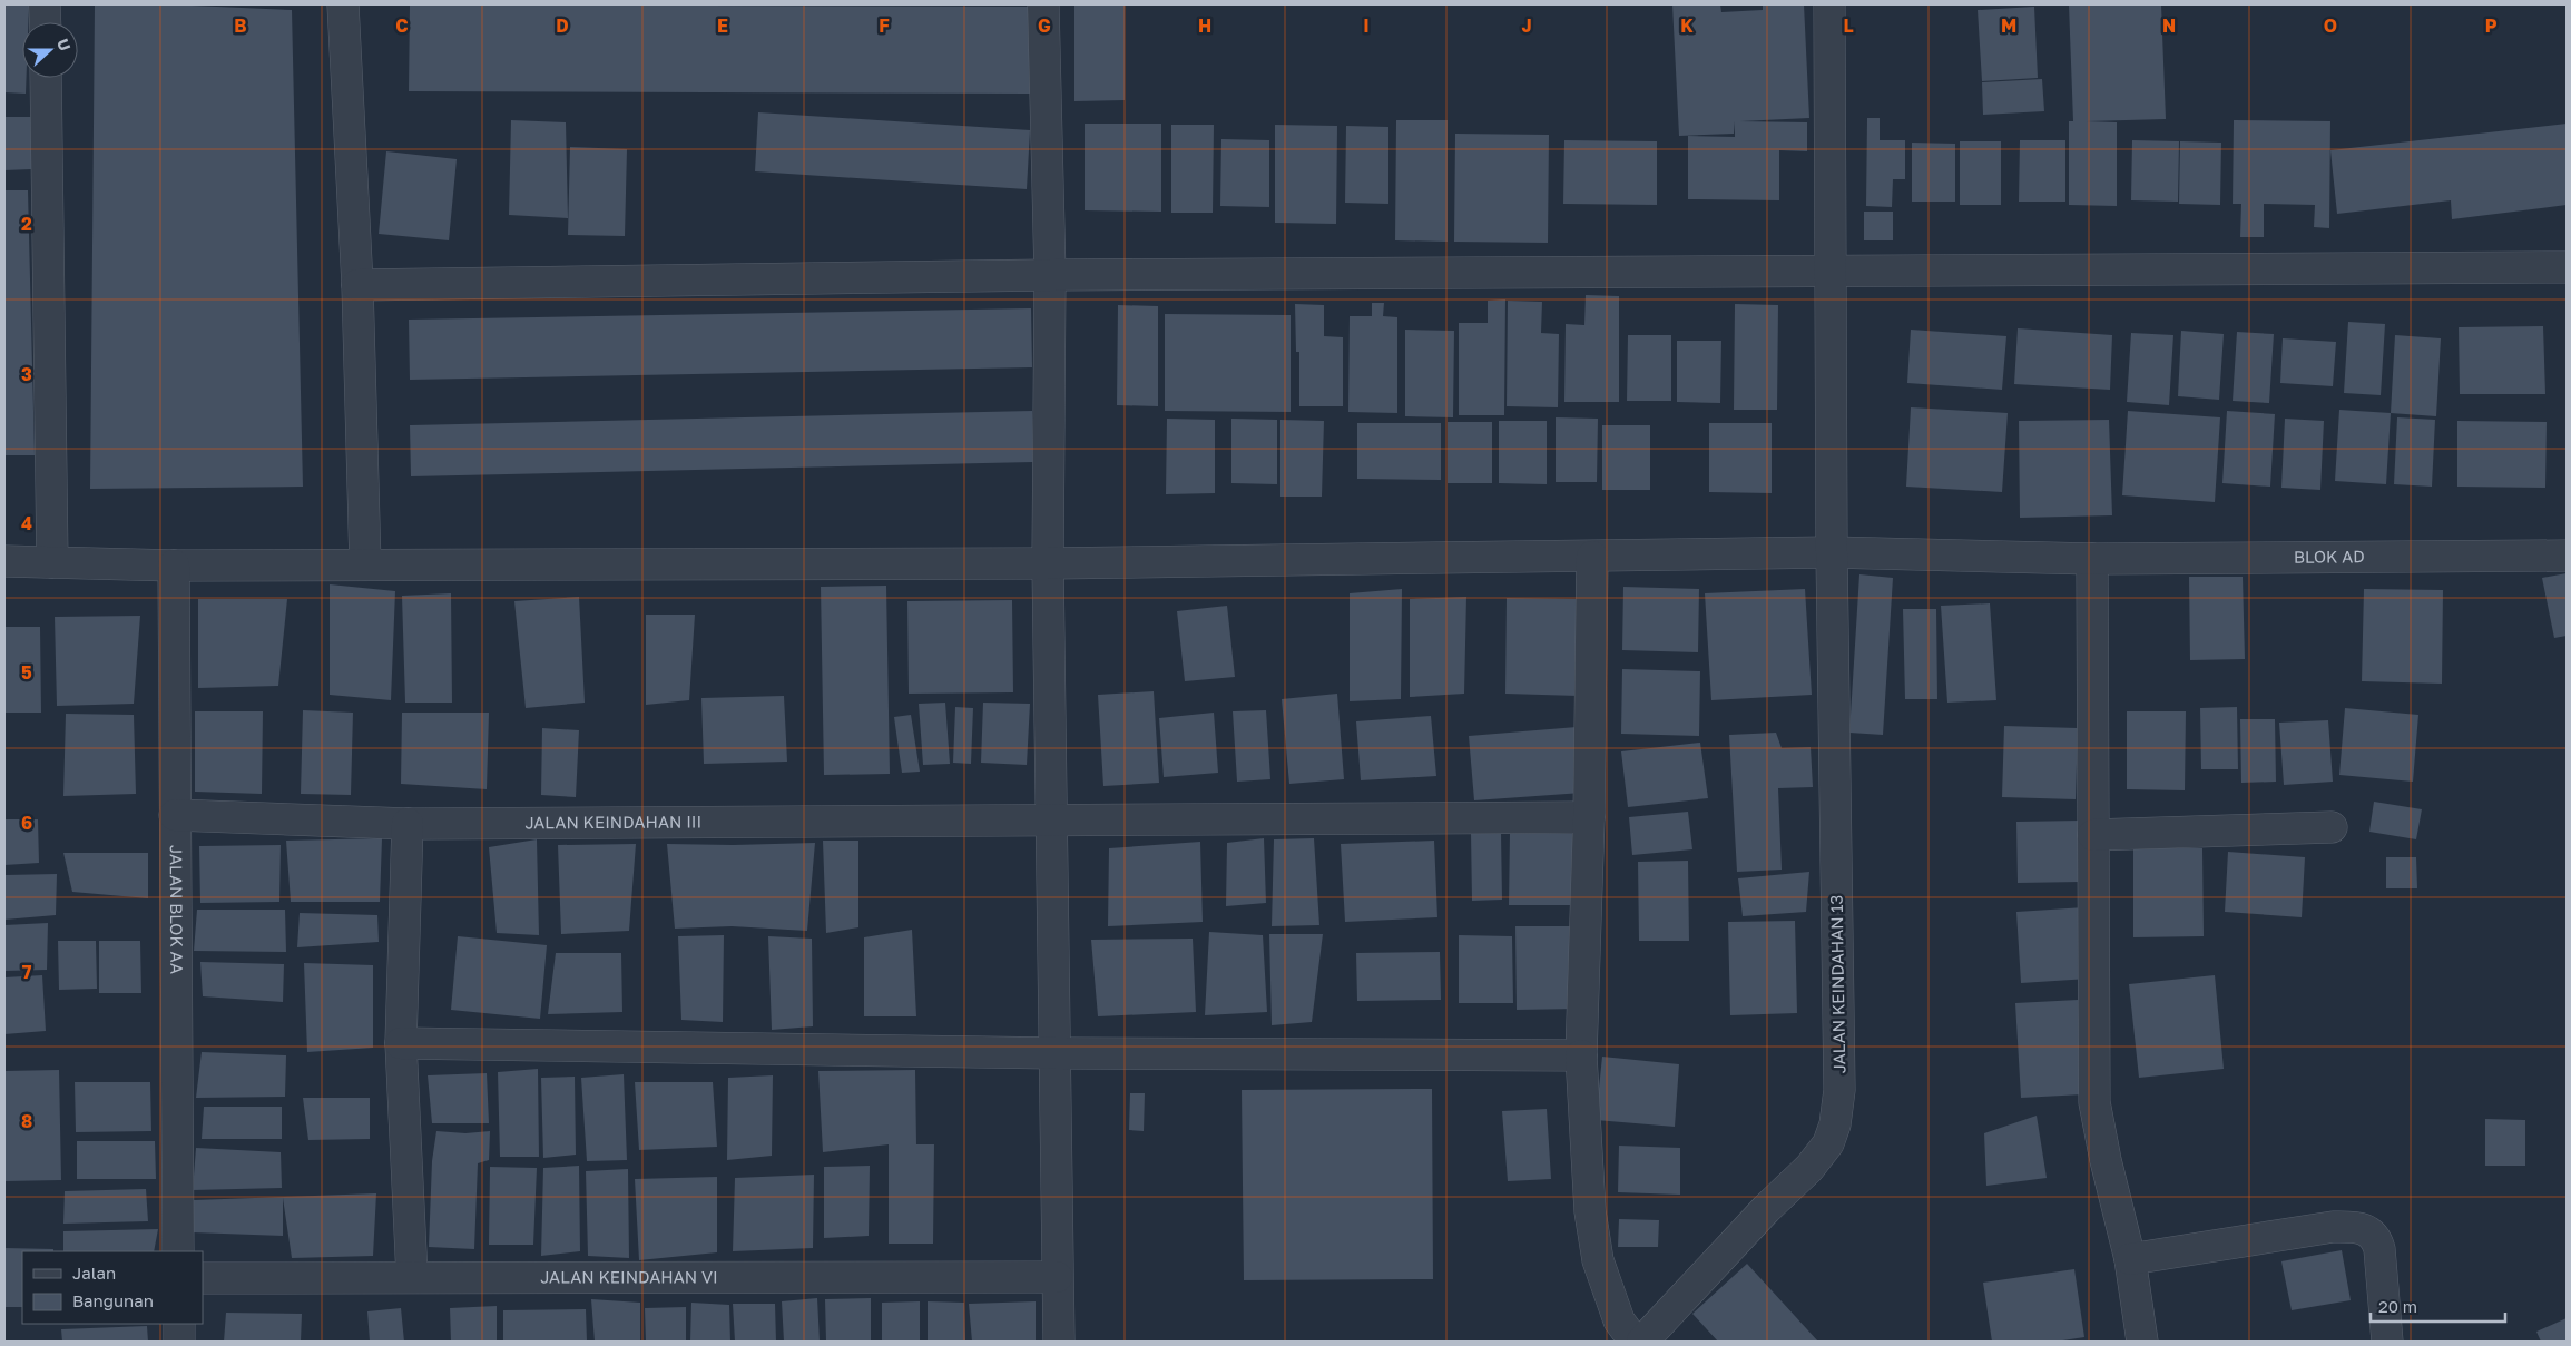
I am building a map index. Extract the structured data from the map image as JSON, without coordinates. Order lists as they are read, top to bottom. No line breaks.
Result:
{"streets":{"street":["BLOK AD","JALAN KEINDAHAN III","JALAN BLOK AA","JALAN KEINDAHAN 13","JALAN KEINDAHAN VI"]},"crossings":[["BLOK AD","JALAN BLOK AA"],["BLOK AD","JALAN KEINDAHAN 13"],["JALAN KEINDAHAN III","JALAN BLOK AA"]],"legend":["Jalan","Bangunan"],"scale_bar":"20 m","north":"right","grid":{"columns":["B","C","D","E","F","G","H","I","J","K","L","M","N","O","P"],"rows":["2","3","4","5","6","7","8"]}}
